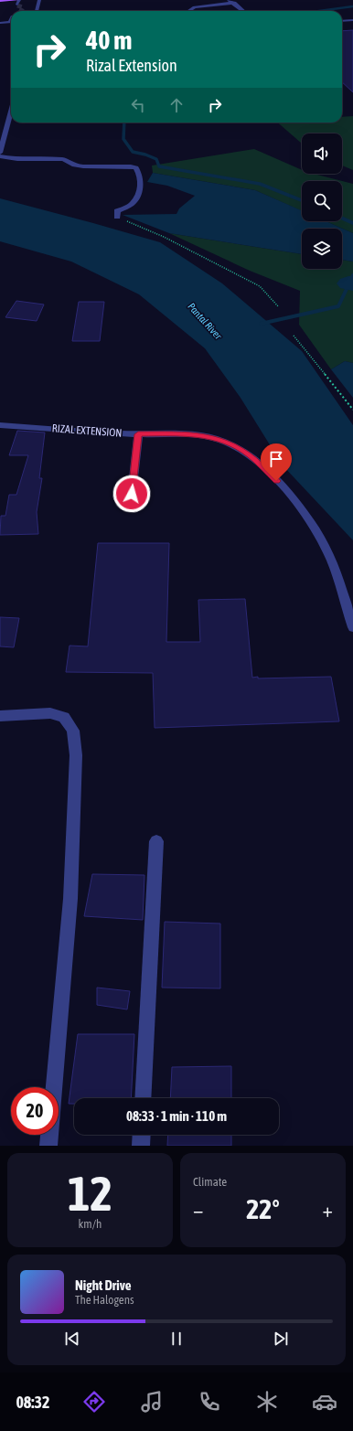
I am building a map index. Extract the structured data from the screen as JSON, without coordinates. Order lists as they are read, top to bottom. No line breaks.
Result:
{"streets":{"street":["RIZAL EXTENSION"]},"water":["Pantal River"],"page":{"turn":["40 m","Rizal Extension"],"limit":"20","trip":"08:33 · 1 min · 110 m","tile":[["12","km/h"],"Climate"],"heat":["−","22°","+"],"song":["Night Drive","The Halogens"],"tabs":"08:32"}}
